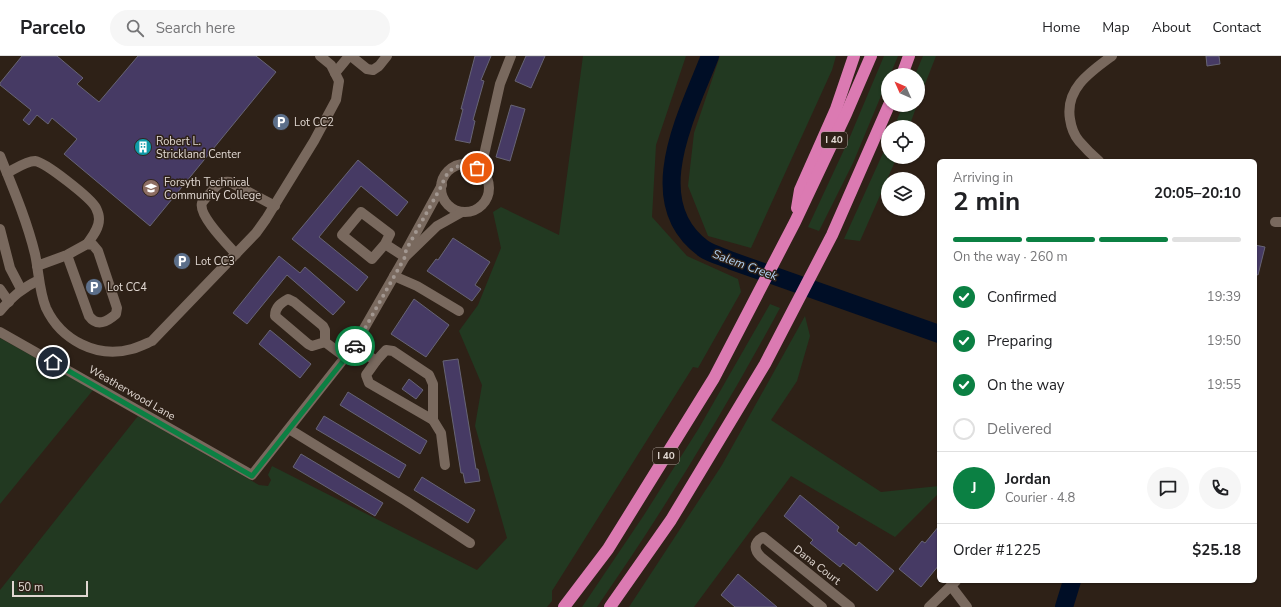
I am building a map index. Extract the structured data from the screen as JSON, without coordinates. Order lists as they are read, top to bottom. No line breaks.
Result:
{"streets":{"highway":["I 40"],"street":["Weatherwood Lane","Dana Court"]},"water":["Salem Creek"],"places":{"parking":["Lot CC2","Lot CC3","Lot CC4"],"building":["Robert L. Strickland Center"],"school or university":["Forsyth Technical Community College"]},"scale_bar":"50 m","north":"top left","page":{"header":"Parcelo","search":"Search here","nav":["Home","Map","About","Contact"],"heading":["2 min","Arriving in","20:05–20:10"],"panel":["Jordan","Courier · 4.8","Order #1225","$25.18"],"bar":"On the way · 260 m","list":[["Confirmed","19:39"],["Preparing","19:50"],["On the way","19:55"],"Delivered"],"round":"J","scale":"50 m"}}
